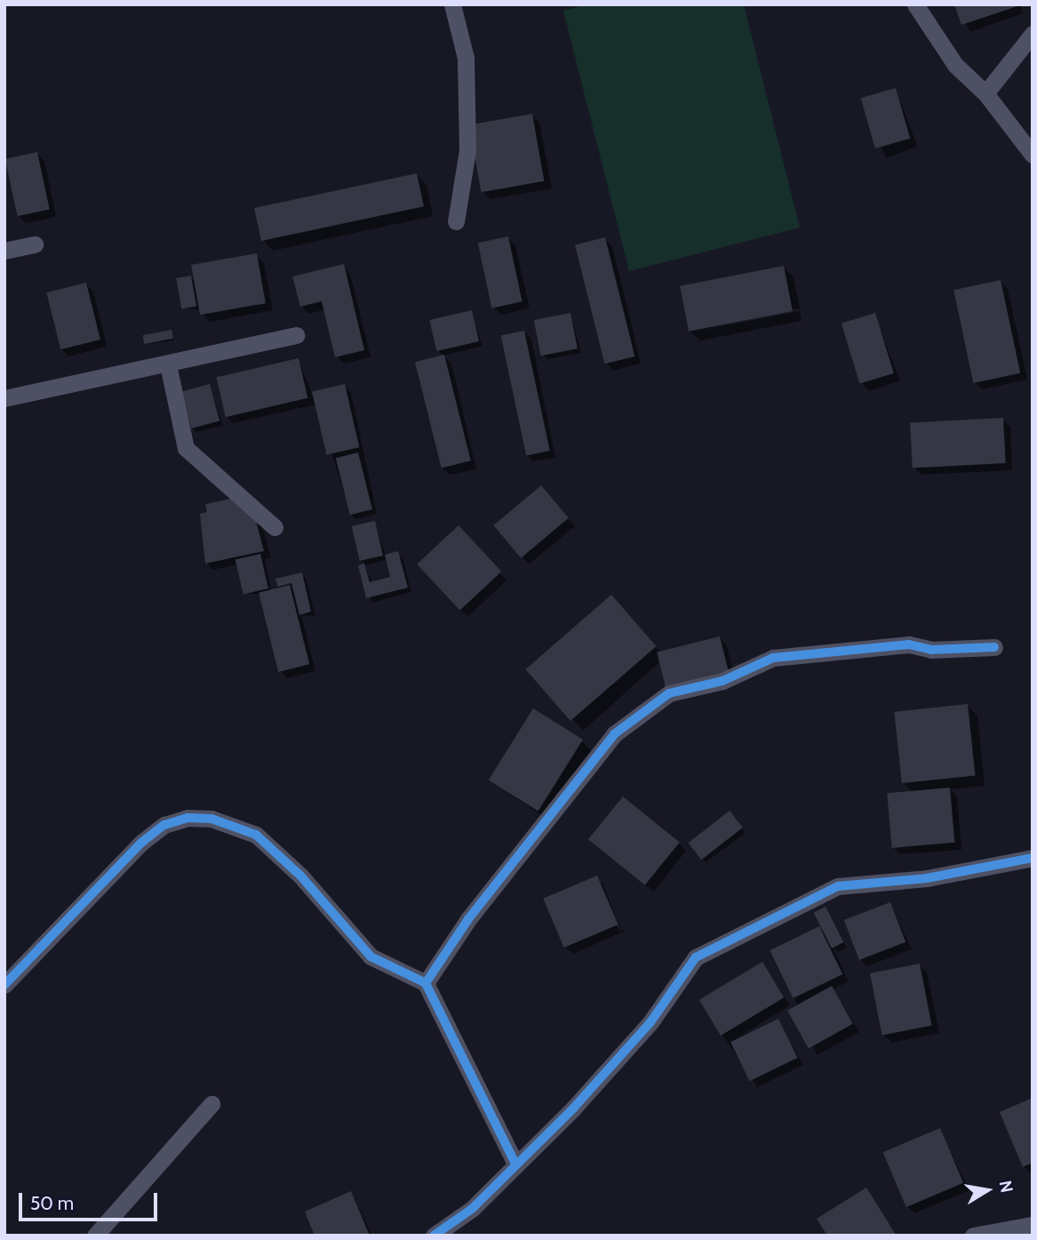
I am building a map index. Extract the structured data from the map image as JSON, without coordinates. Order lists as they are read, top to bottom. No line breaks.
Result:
{"scale_bar":"50 m","north":"right"}
